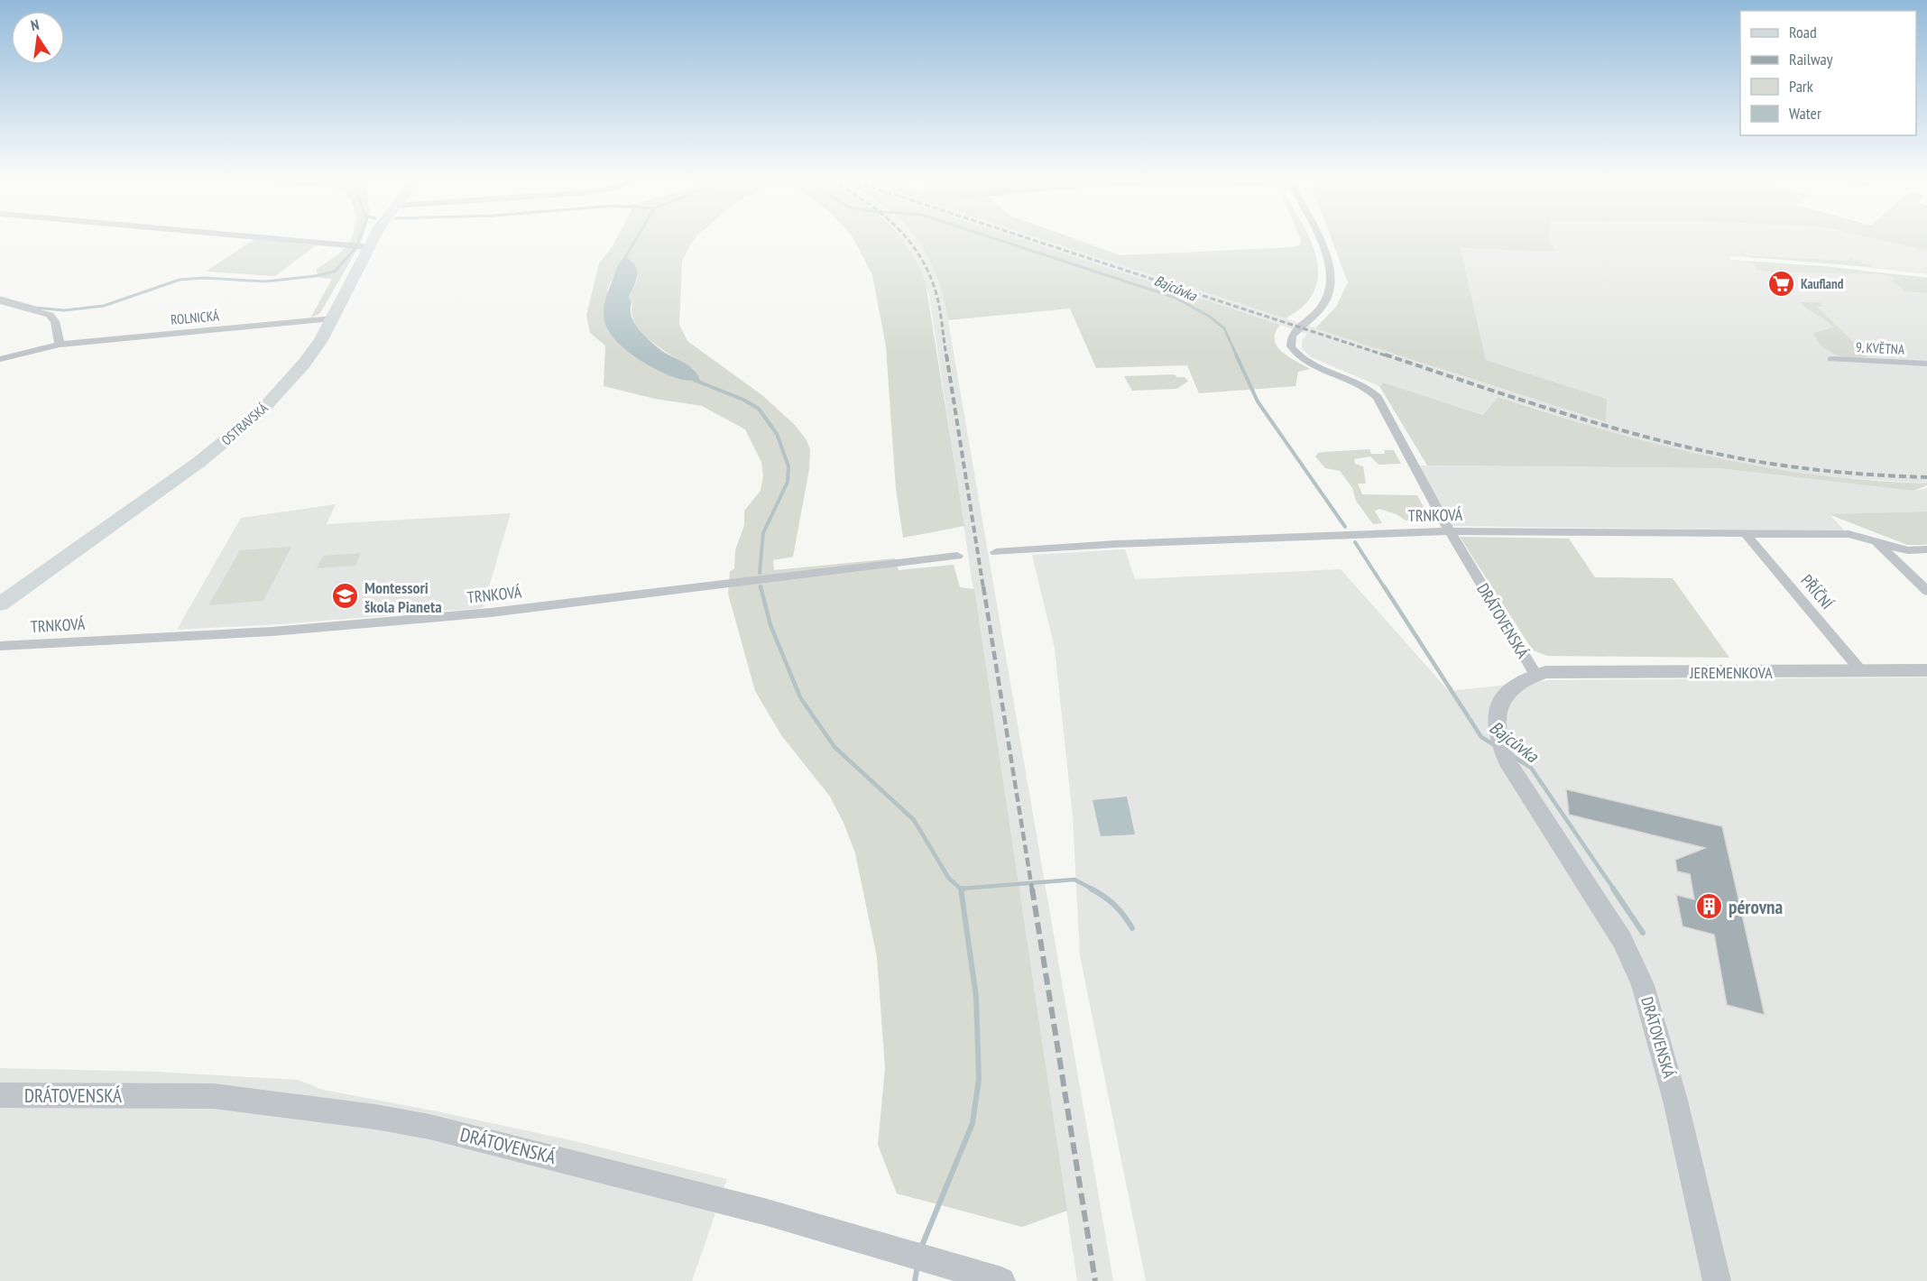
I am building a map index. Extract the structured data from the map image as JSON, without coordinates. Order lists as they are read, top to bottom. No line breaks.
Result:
{"streets":{"main road":["OSTRAVSKÁ"],"street":["ROLNICKÁ","9. KVĚTNA","TRNKOVÁ","PŘÍČNÍ","DRÁTOVENSKÁ","JEREMENKOVA"]},"crossings":[["ROLNICKÁ","OSTRAVSKÁ"],["TRNKOVÁ","PŘÍČNÍ"],["TRNKOVÁ","DRÁTOVENSKÁ"],["PŘÍČNÍ","JEREMENKOVA"],["DRÁTOVENSKÁ","JEREMENKOVA"]],"water":["Bajcůvka"],"places":{"supermarket":["Kaufland"],"school or university":["Montessori škola Pianeta"],"building":["pérovna"]},"legend":["Road","Railway","Park","Water"],"north":"top"}
